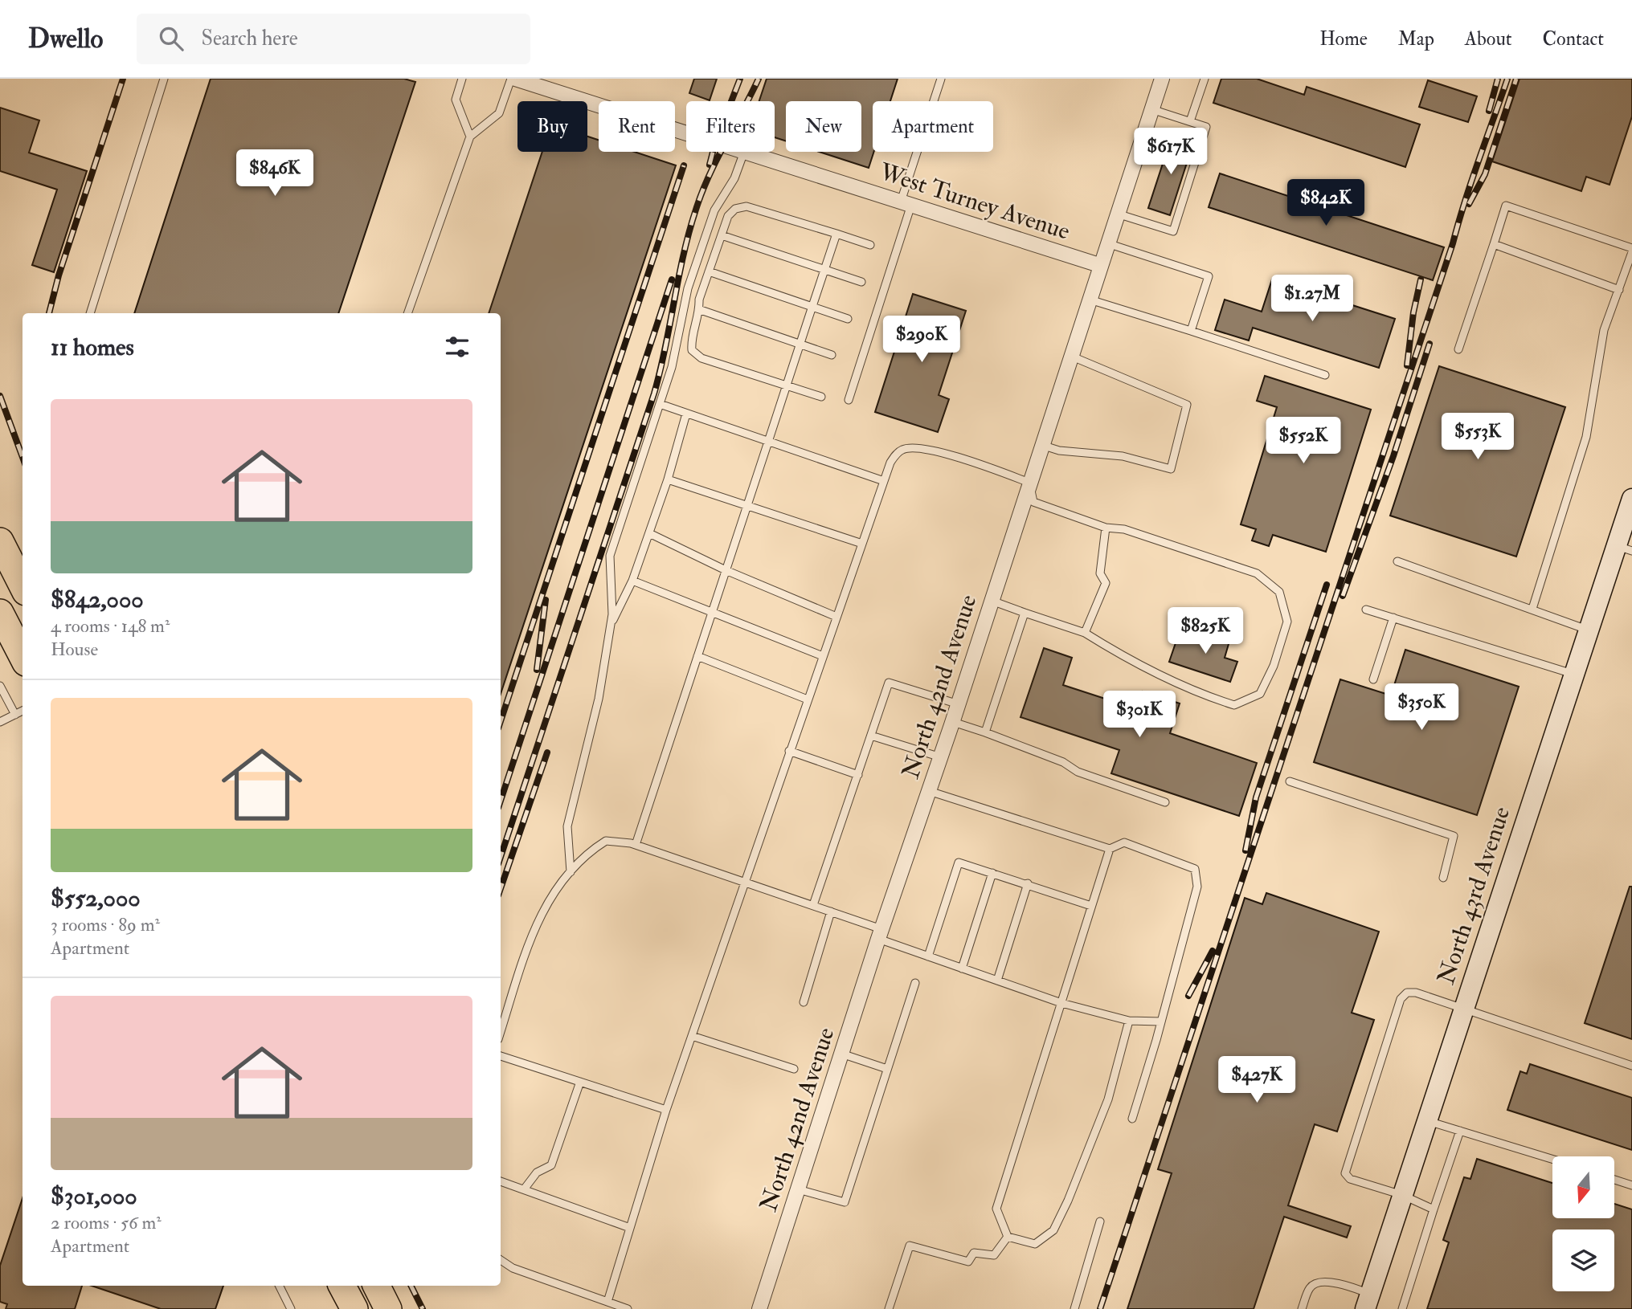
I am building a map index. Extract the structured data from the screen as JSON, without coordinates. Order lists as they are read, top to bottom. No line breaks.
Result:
{"streets":{"main road":["North 43rd Avenue"],"street":["West Turney Avenue","North 42nd Avenue"]},"crossings":[["West Turney Avenue","North 42nd Avenue"]],"north":"bottom","page":{"header":"Dwello","search":"Search here","nav":["Home","Map","About","Contact"],"chip":["Buy","Rent","Filters","New","Apartment"],"price":["$617K","$846K","$842K","$1.27M","$290K","$553K","$552K","$825K","$350K","$301K","$427K"],"heading":"11 homes","list":[{"name":"$842,000","note":"4 rooms · 148 m² · House"},{"name":"$552,000","note":"3 rooms · 89 m² · Apartment"},{"name":"$301,000","note":"2 rooms · 56 m² · Apartment"}]}}
